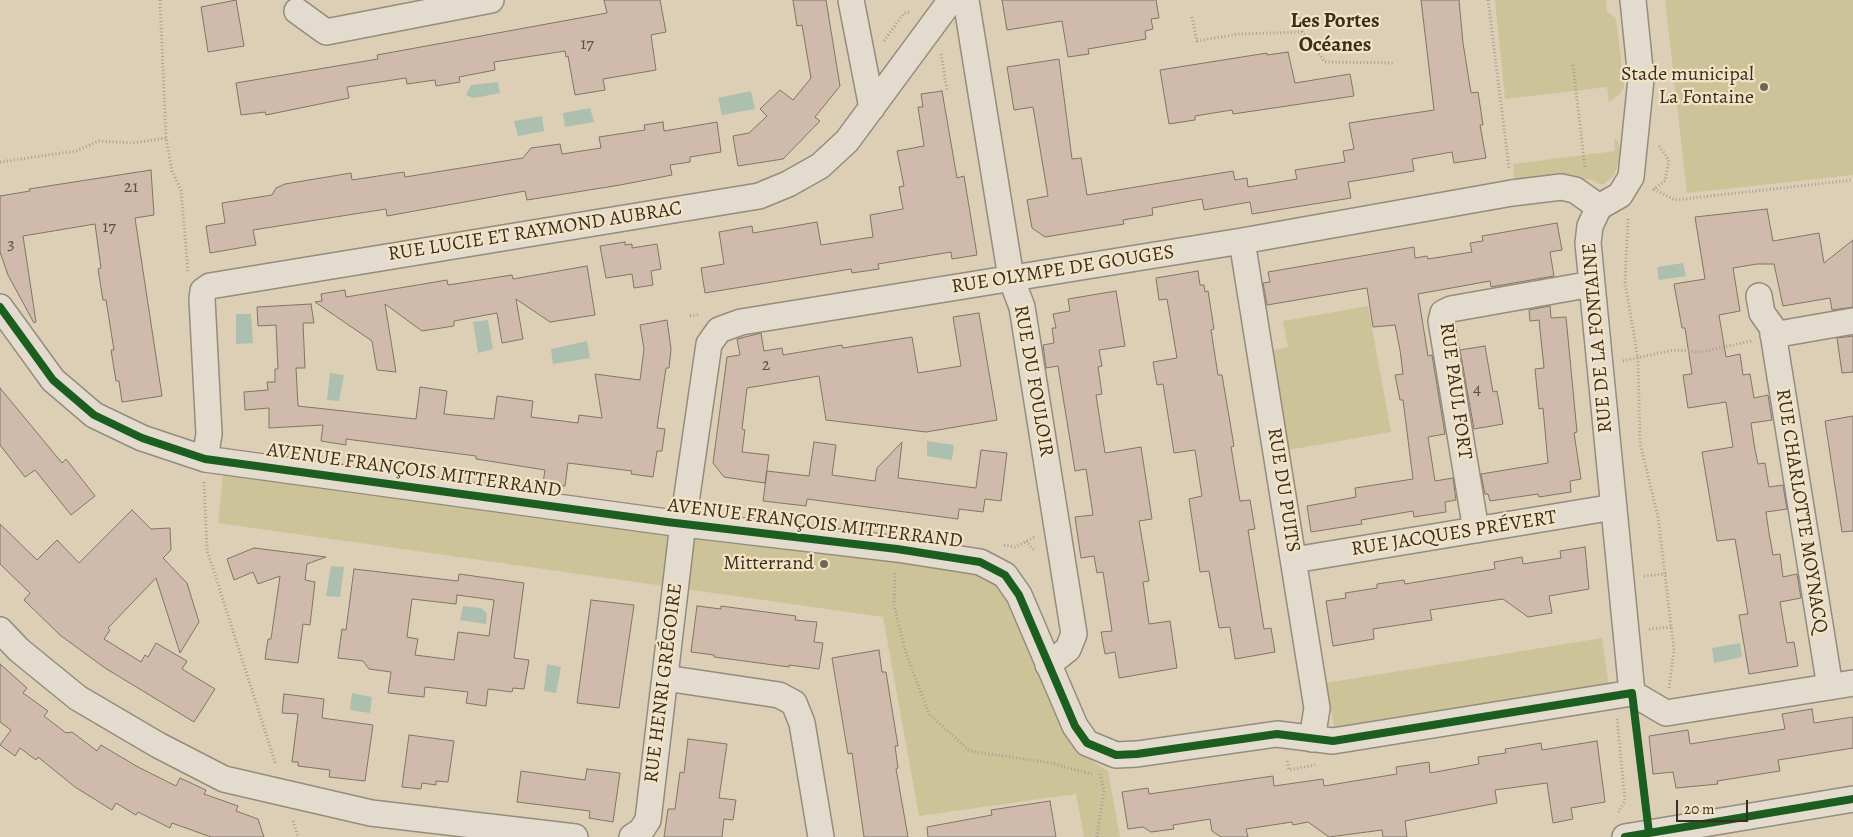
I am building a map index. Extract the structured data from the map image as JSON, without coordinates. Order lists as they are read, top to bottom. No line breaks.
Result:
{"streets":{"street":["RUE LUCIE ET RAYMOND AUBRAC","RUE OLYMPE DE GOUGES","RUE DE LA FONTAINE","RUE DU FOULOIR","RUE PAUL FORT","AVENUE FRANÇOIS MITTERRAND","RUE DU PUITS","RUE CHARLOTTE MOYNACQ","RUE JACQUES PRÉVERT","RUE HENRI GRÉGOIRE"]},"crossings":[["RUE OLYMPE DE GOUGES","RUE DU FOULOIR"],["RUE OLYMPE DE GOUGES","AVENUE FRANÇOIS MITTERRAND"],["RUE OLYMPE DE GOUGES","RUE DU PUITS"],["RUE OLYMPE DE GOUGES","RUE HENRI GRÉGOIRE"],["RUE DE LA FONTAINE","RUE PAUL FORT"],["RUE DE LA FONTAINE","AVENUE FRANÇOIS MITTERRAND"],["RUE DE LA FONTAINE","RUE JACQUES PRÉVERT"],["RUE DU FOULOIR","AVENUE FRANÇOIS MITTERRAND"],["RUE PAUL FORT","RUE JACQUES PRÉVERT"],["AVENUE FRANÇOIS MITTERRAND","RUE DU PUITS"],["AVENUE FRANÇOIS MITTERRAND","RUE HENRI GRÉGOIRE"],["RUE DU PUITS","RUE JACQUES PRÉVERT"]],"districts":["Les Portes Océanes"],"places":["Stade municipal La Fontaine","Mitterrand"],"house_numbers":["17","21","17","3","2","4"],"scale_bar":"20 m"}
